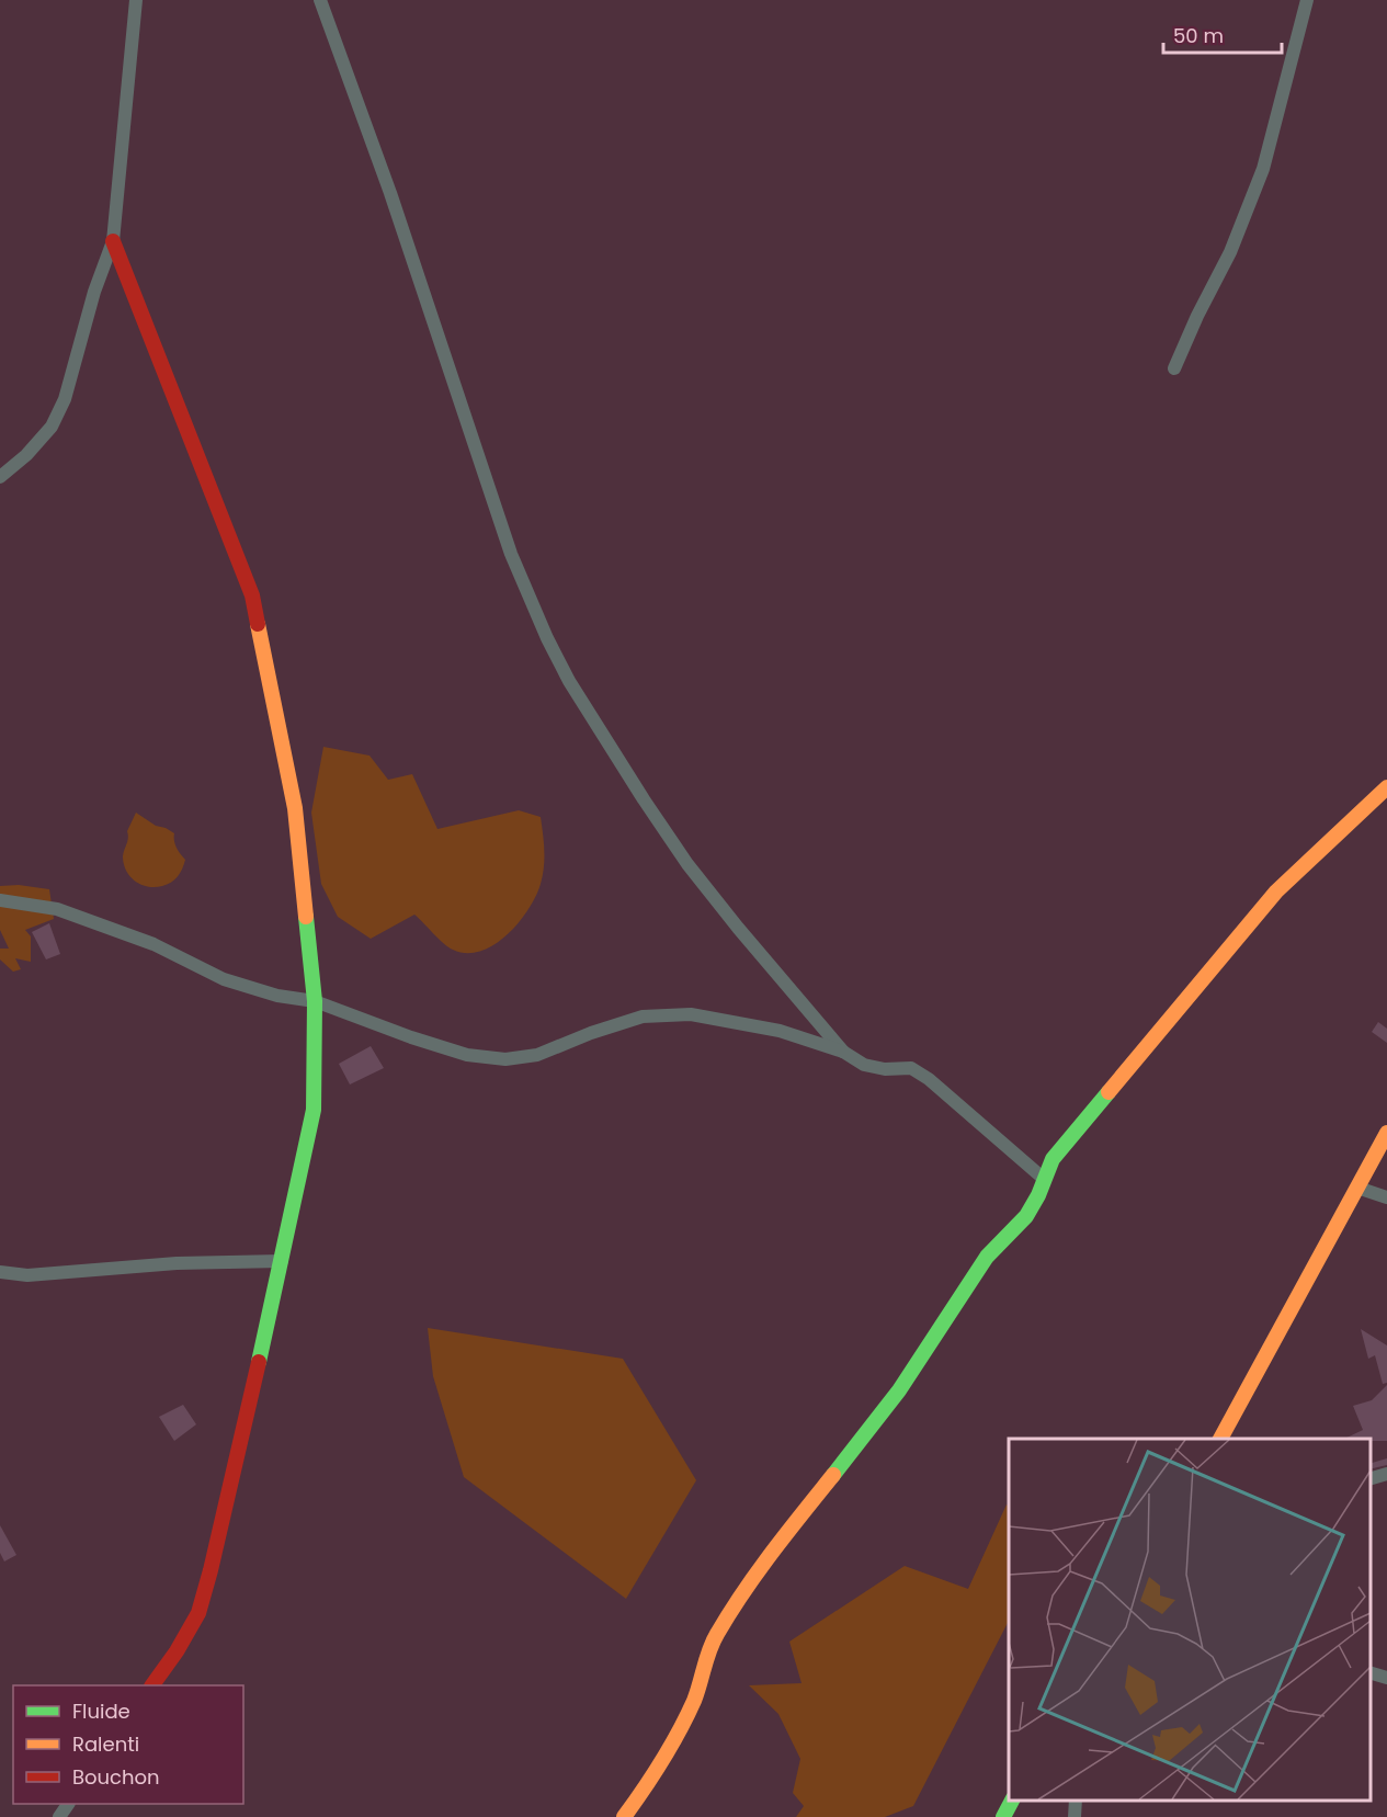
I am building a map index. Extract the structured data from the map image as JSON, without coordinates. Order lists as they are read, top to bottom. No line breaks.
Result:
{"legend":["Fluide","Ralenti","Bouchon"],"scale_bar":"50 m"}
